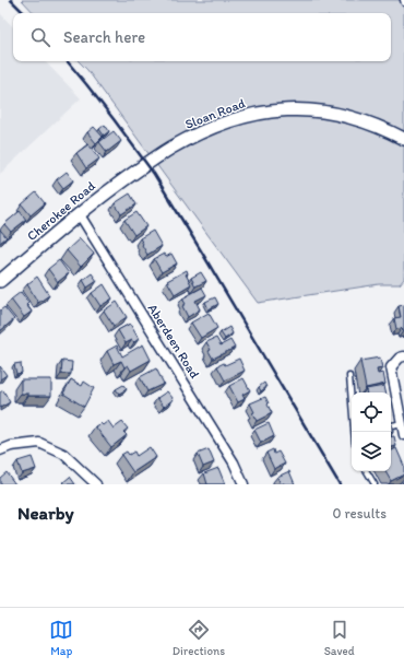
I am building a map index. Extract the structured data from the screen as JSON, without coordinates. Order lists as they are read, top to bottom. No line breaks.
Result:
{"streets":{"street":["Sloan Road","Cherokee Road","Aberdeen Road"]},"crossings":[["Sloan Road","Cherokee Road"],["Cherokee Road","Aberdeen Road"]],"page":{"search":"Search here","heading":["Nearby","0 results"],"nav":["Map","Directions","Saved"]}}
